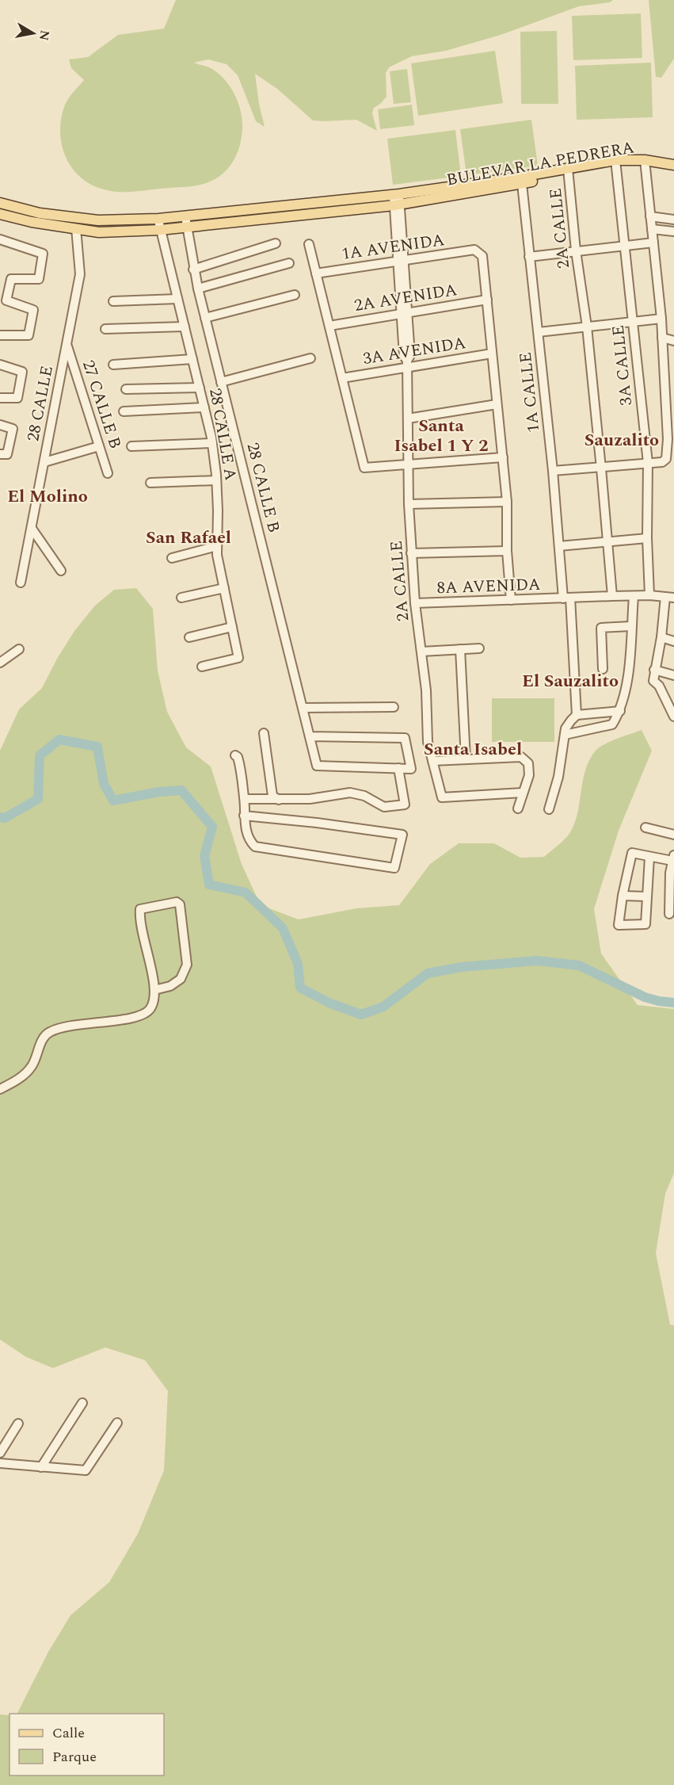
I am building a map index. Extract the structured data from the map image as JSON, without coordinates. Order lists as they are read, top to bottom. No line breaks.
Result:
{"streets":{"main road":["BULEVAR LA PEDRERA"],"street":["2A CALLE","1A AVENIDA","2A AVENIDA","3A AVENIDA","3A CALLE","1A CALLE","28 CALLE","27 CALLE B","28 CALLE A","28 CALLE B","8A AVENIDA"]},"crossings":[["BULEVAR LA PEDRERA","2A CALLE"],["BULEVAR LA PEDRERA","3A CALLE"],["BULEVAR LA PEDRERA","1A CALLE"],["BULEVAR LA PEDRERA","28 CALLE"],["BULEVAR LA PEDRERA","28 CALLE A"],["BULEVAR LA PEDRERA","28 CALLE B"],["2A CALLE","1A AVENIDA"],["2A CALLE","2A AVENIDA"],["2A CALLE","3A AVENIDA"],["2A CALLE","8A AVENIDA"],["1A AVENIDA","2A AVENIDA"],["3A CALLE","8A AVENIDA"],["1A CALLE","8A AVENIDA"],["28 CALLE","27 CALLE B"]],"districts":["Santa Isabel 1 Y 2","Sauzalito","El Molino","San Rafael","El Sauzalito","Santa Isabel"],"legend":["Calle","Parque"],"north":"right"}
